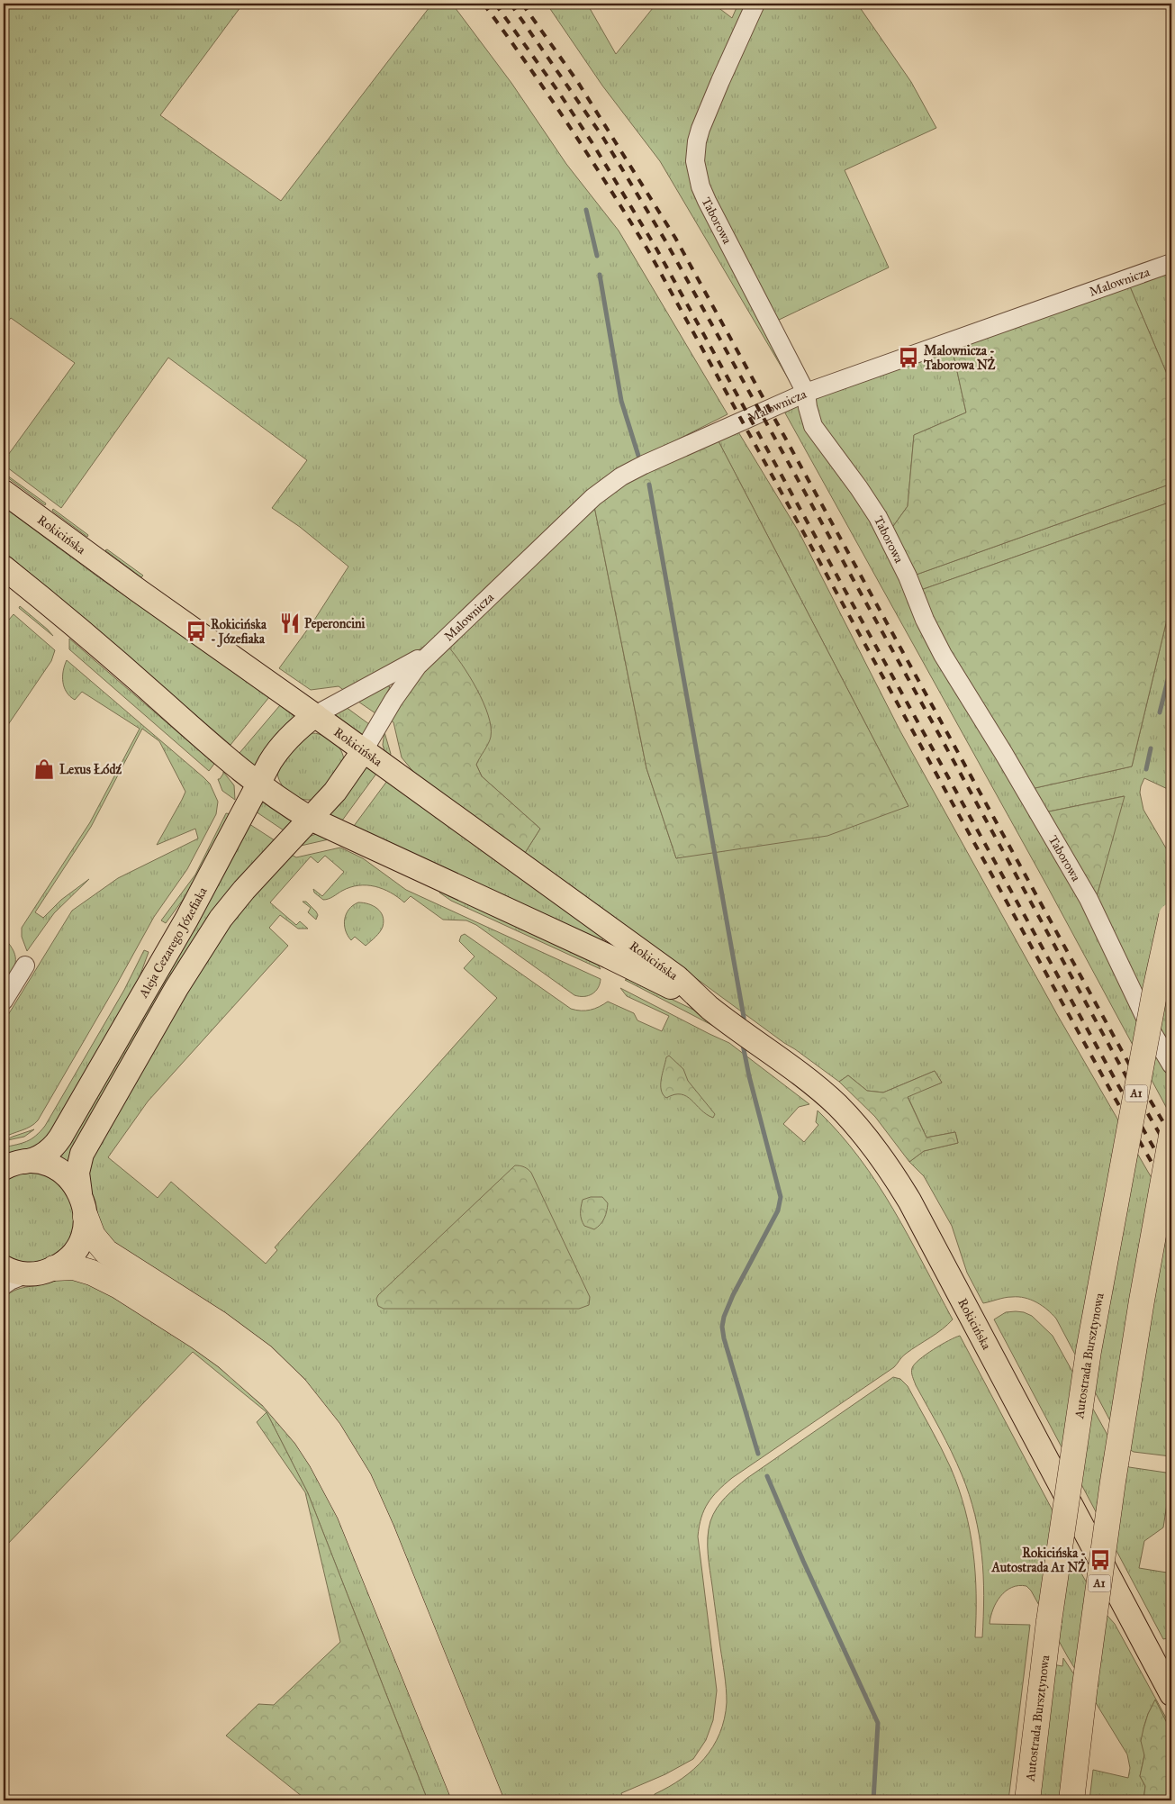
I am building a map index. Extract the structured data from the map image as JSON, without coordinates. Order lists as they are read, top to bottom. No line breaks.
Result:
{"streets":{"highway":["A1","Autostrada Bursztynowa"],"main road":["Rokicińska","Aleja Cezarego Józefiaka"],"street":["Taborowa","Malownicza"]},"crossings":[["Taborowa","Malownicza"],["Malownicza","Rokicińska"],["Malownicza","Aleja Cezarego Józefiaka"],["Rokicińska","Aleja Cezarego Józefiaka"]],"places":{"bus stop":["Malownicza - Taborowa NŻ","Rokicińska - Józefiaka","Rokicińska - Autostrada A1 NŻ"],"restaurant":["Peperoncini"],"shop":["Lexus Łódź"]}}
